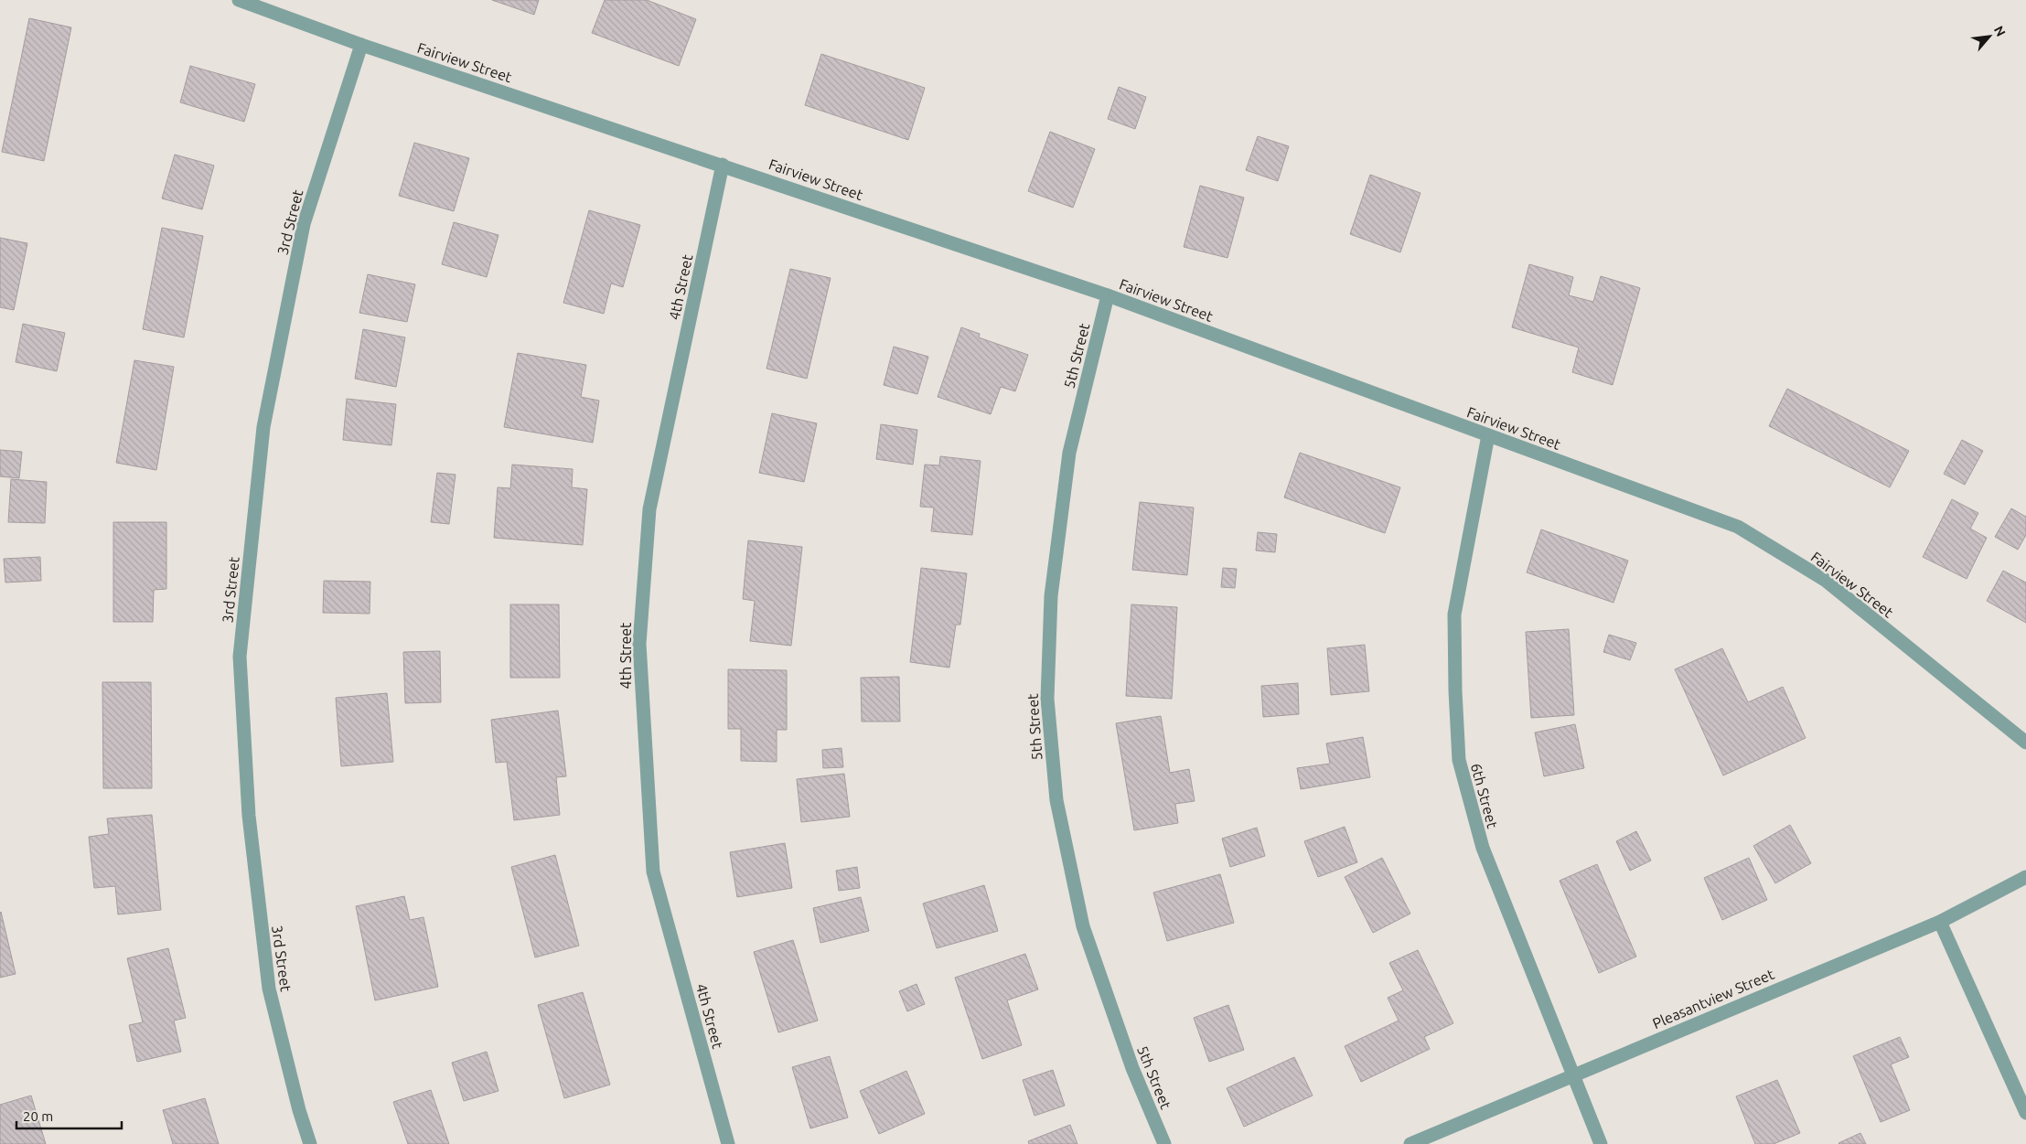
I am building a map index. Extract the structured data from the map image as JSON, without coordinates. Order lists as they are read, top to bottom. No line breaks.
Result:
{"streets":{"street":["Fairview Street","3rd Street","4th Street","5th Street","6th Street","Pleasantview Street"]},"crossings":[["Fairview Street","3rd Street"],["Fairview Street","4th Street"],["Fairview Street","5th Street"],["Fairview Street","6th Street"],["6th Street","Pleasantview Street"]],"scale_bar":"20 m","north":"top right"}
